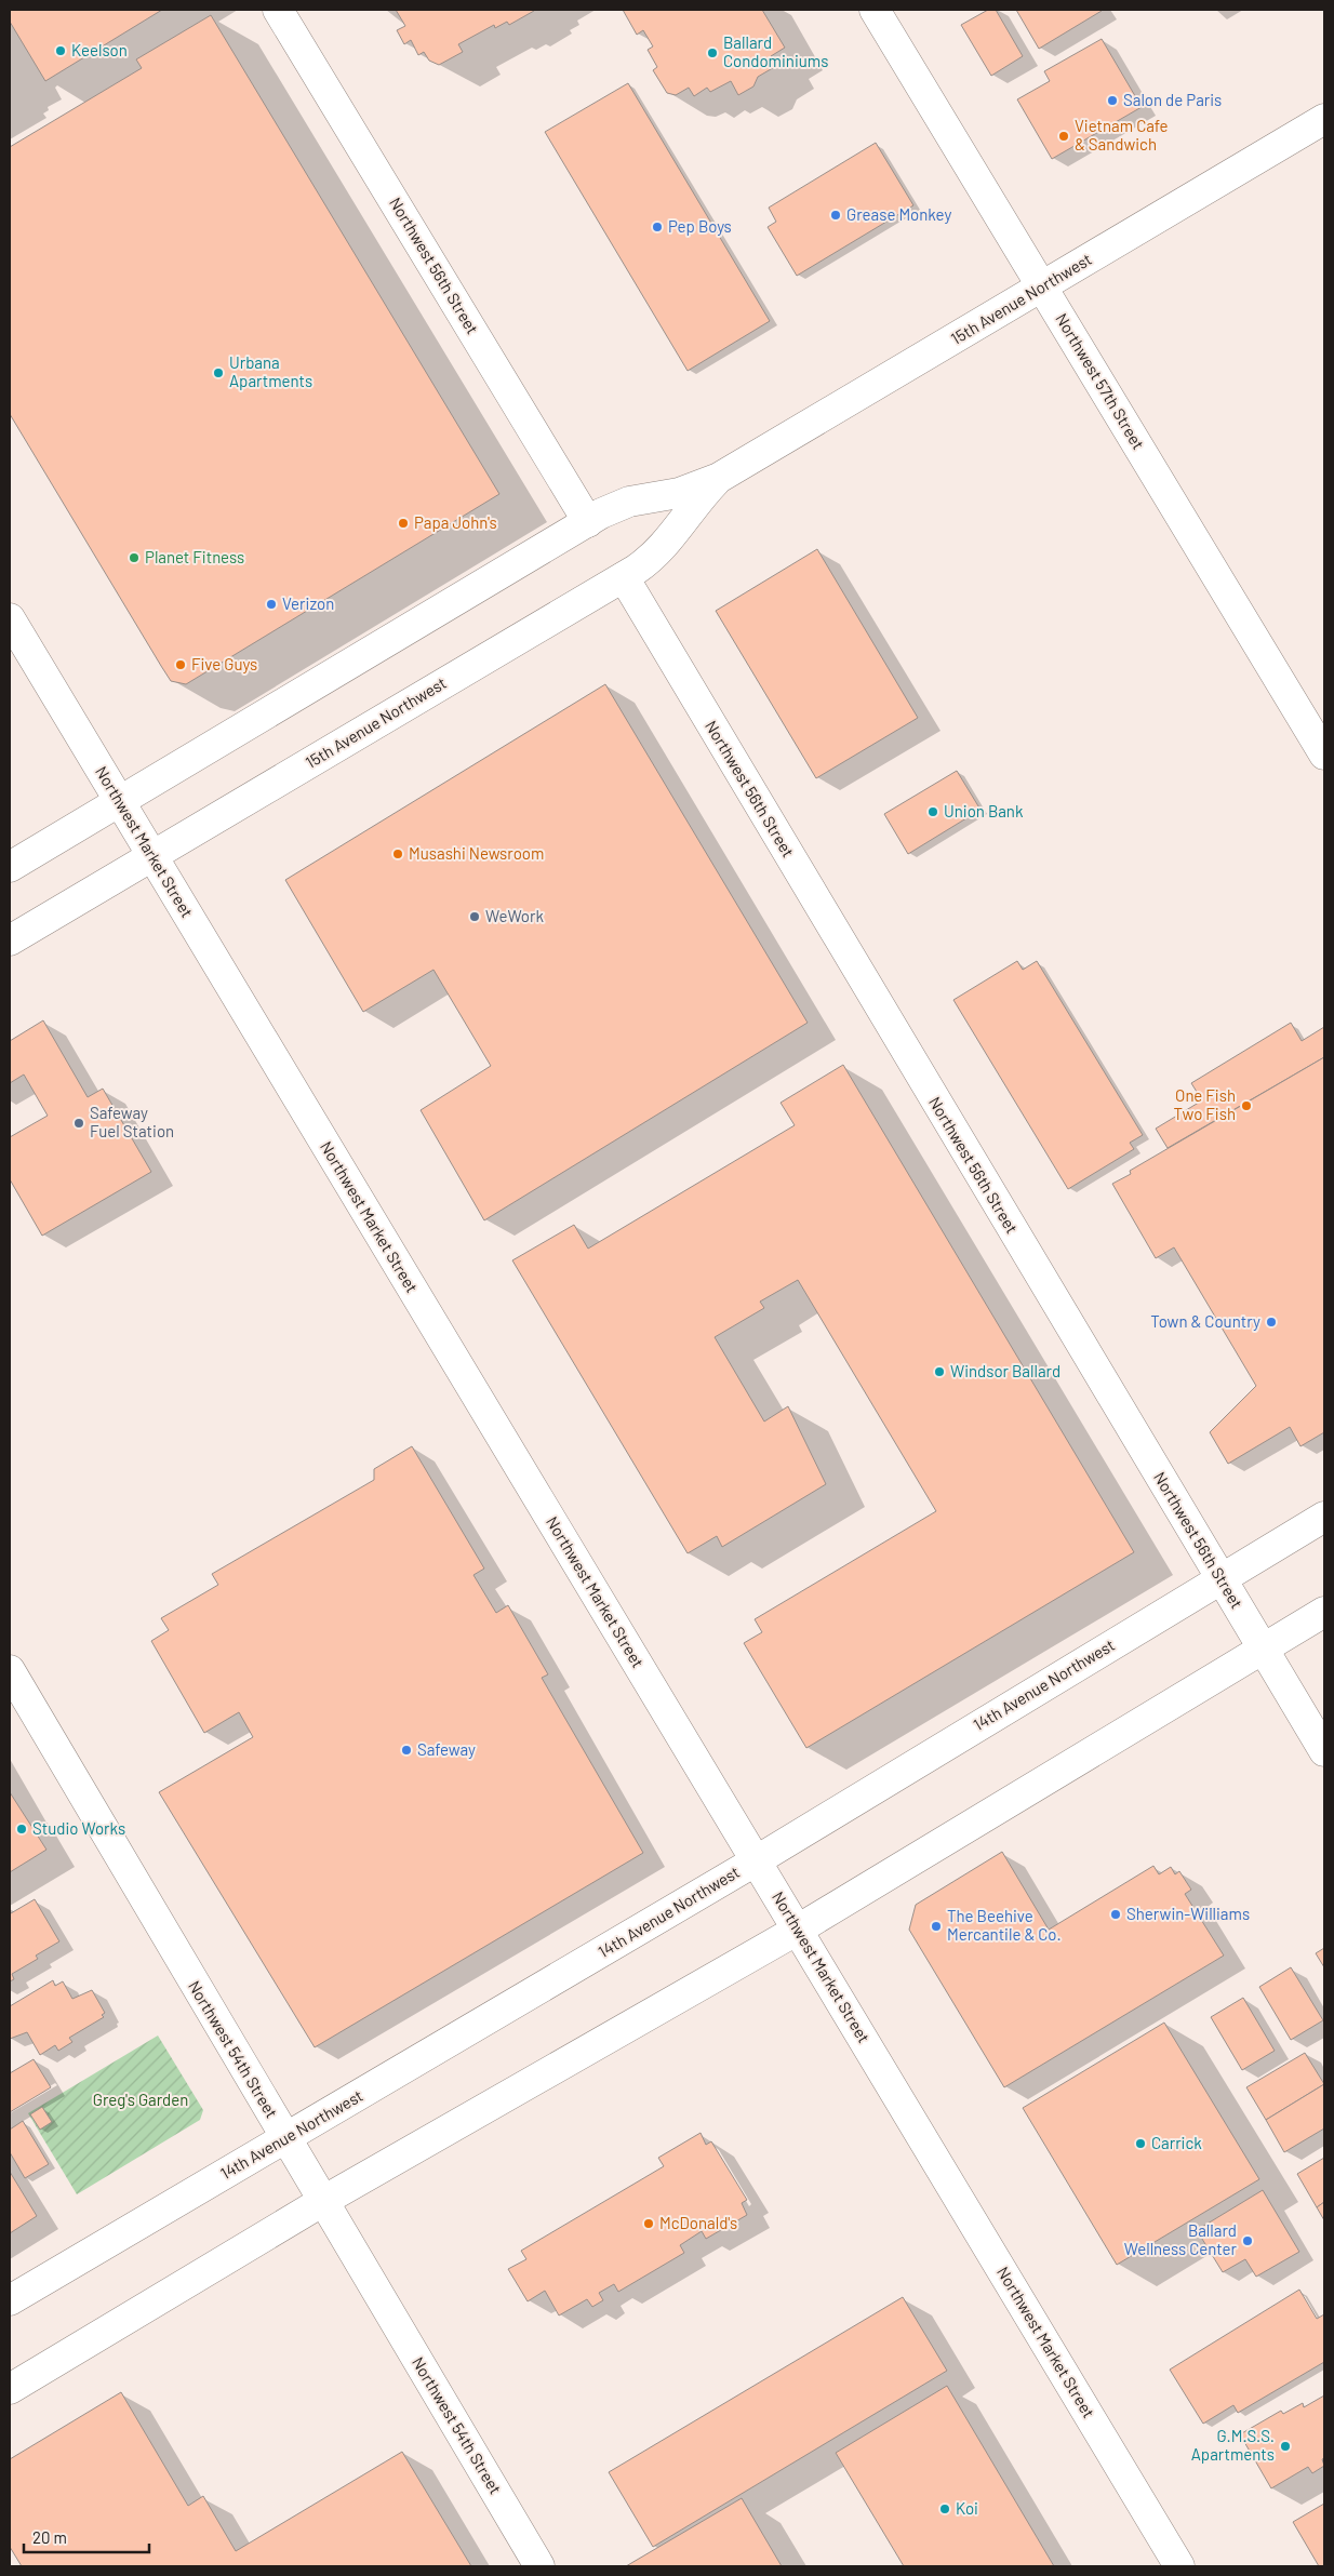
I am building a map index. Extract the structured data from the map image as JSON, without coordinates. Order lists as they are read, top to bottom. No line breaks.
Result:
{"streets":{"street":["Northwest 56th Street","15th Avenue Northwest","Northwest 57th Street","Northwest Market Street","14th Avenue Northwest","Northwest 54th Street"]},"crossings":[["Northwest 56th Street","15th Avenue Northwest"],["Northwest 56th Street","14th Avenue Northwest"],["15th Avenue Northwest","Northwest 57th Street"],["15th Avenue Northwest","Northwest Market Street"],["Northwest Market Street","14th Avenue Northwest"],["14th Avenue Northwest","Northwest 54th Street"]],"parks":["Greg's Garden"],"places":["Keelson","Ballard Condominiums","Salon de Paris","Vietnam Cafe & Sandwich","Grease Monkey","Pep Boys","Urbana Apartments","Papa John's","Planet Fitness","Verizon","Five Guys","Union Bank","Musashi Newsroom","WeWork","One Fish Two Fish","Safeway Fuel Station","Town & Country","Windsor Ballard","Safeway","Studio Works","Sherwin-Williams","The Beehive Mercantile & Co.","Carrick","McDonald's","Ballard Wellness Center","G.M.S.S. Apartments","Koi"],"scale_bar":"20 m"}
